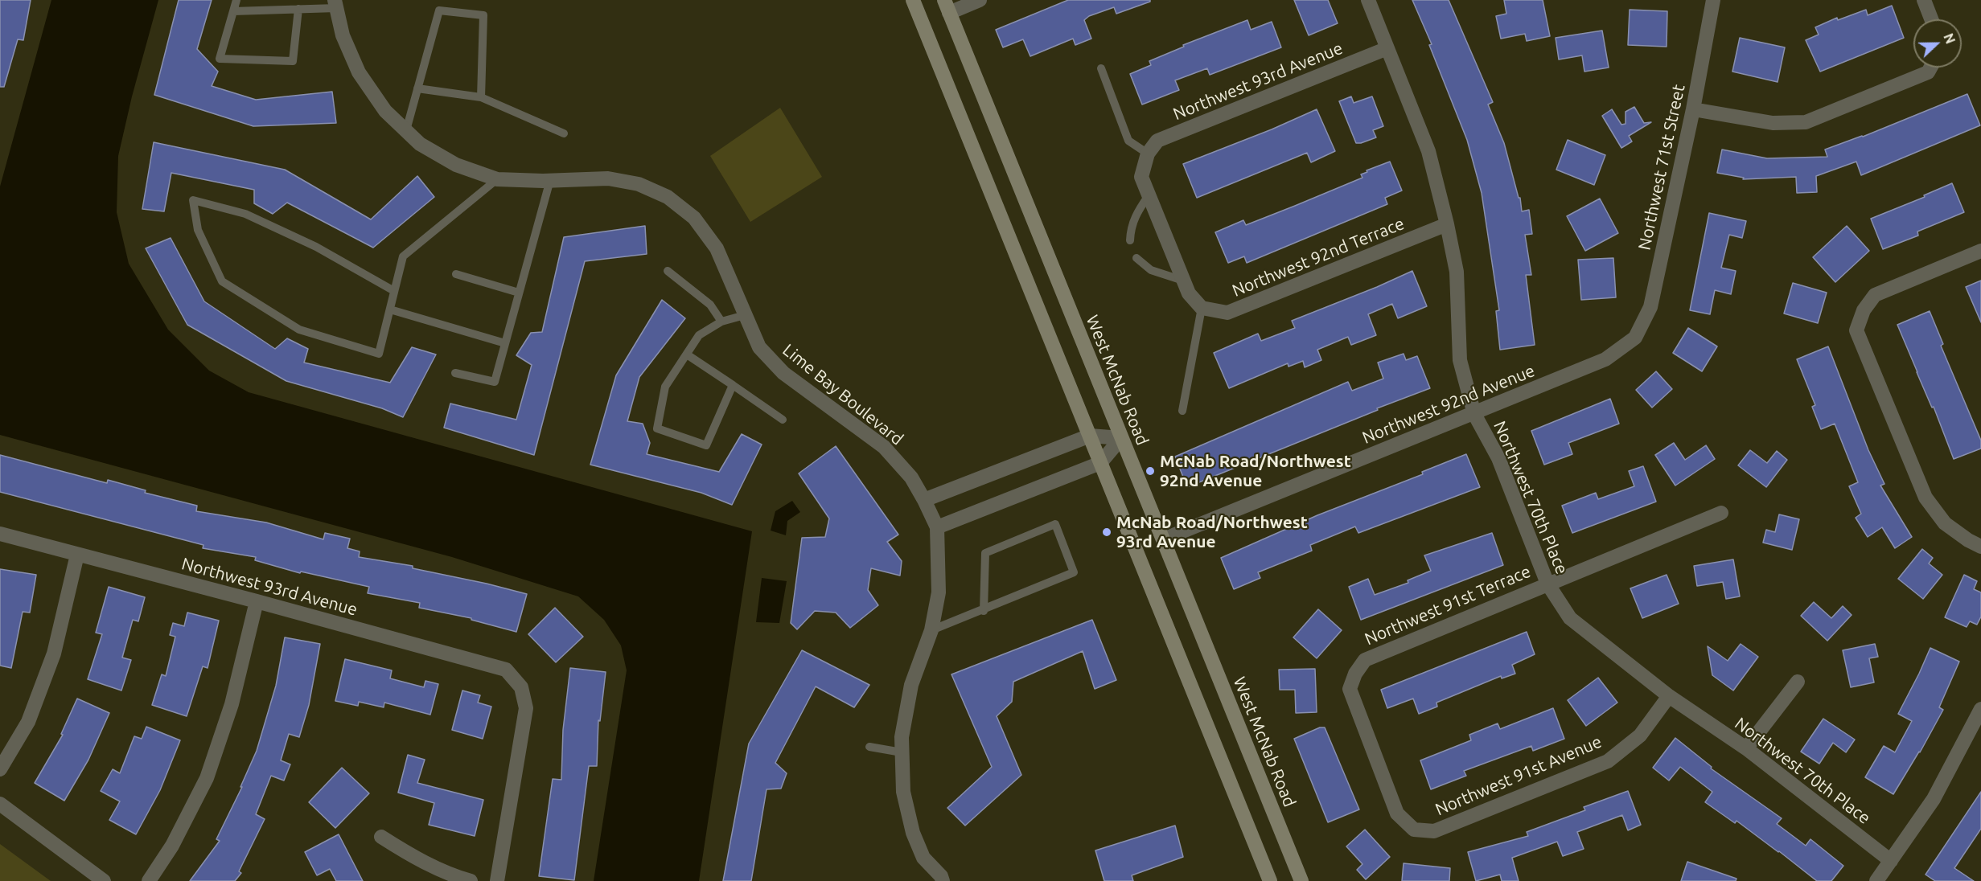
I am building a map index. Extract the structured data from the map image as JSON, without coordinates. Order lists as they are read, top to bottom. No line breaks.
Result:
{"streets":{"main road":["West McNab Road"],"street":["Northwest 93rd Avenue","Northwest 71st Street","Northwest 92nd Terrace","Lime Bay Boulevard","Northwest 92nd Avenue","Northwest 70th Place","Northwest 91st Terrace","Northwest 91st Avenue"]},"crossings":[["Northwest 93rd Avenue","Northwest 70th Place"],["Northwest 71st Street","Northwest 92nd Avenue"],["Northwest 92nd Terrace","Northwest 70th Place"],["West McNab Road","Northwest 92nd Avenue"],["Northwest 92nd Avenue","Northwest 70th Place"],["Northwest 70th Place","Northwest 91st Terrace"],["Northwest 70th Place","Northwest 91st Avenue"],["Northwest 91st Terrace","Northwest 91st Avenue"]],"places":["McNab Road/Northwest 92nd Avenue","McNab Road/Northwest 93rd Avenue"],"north":"right"}
